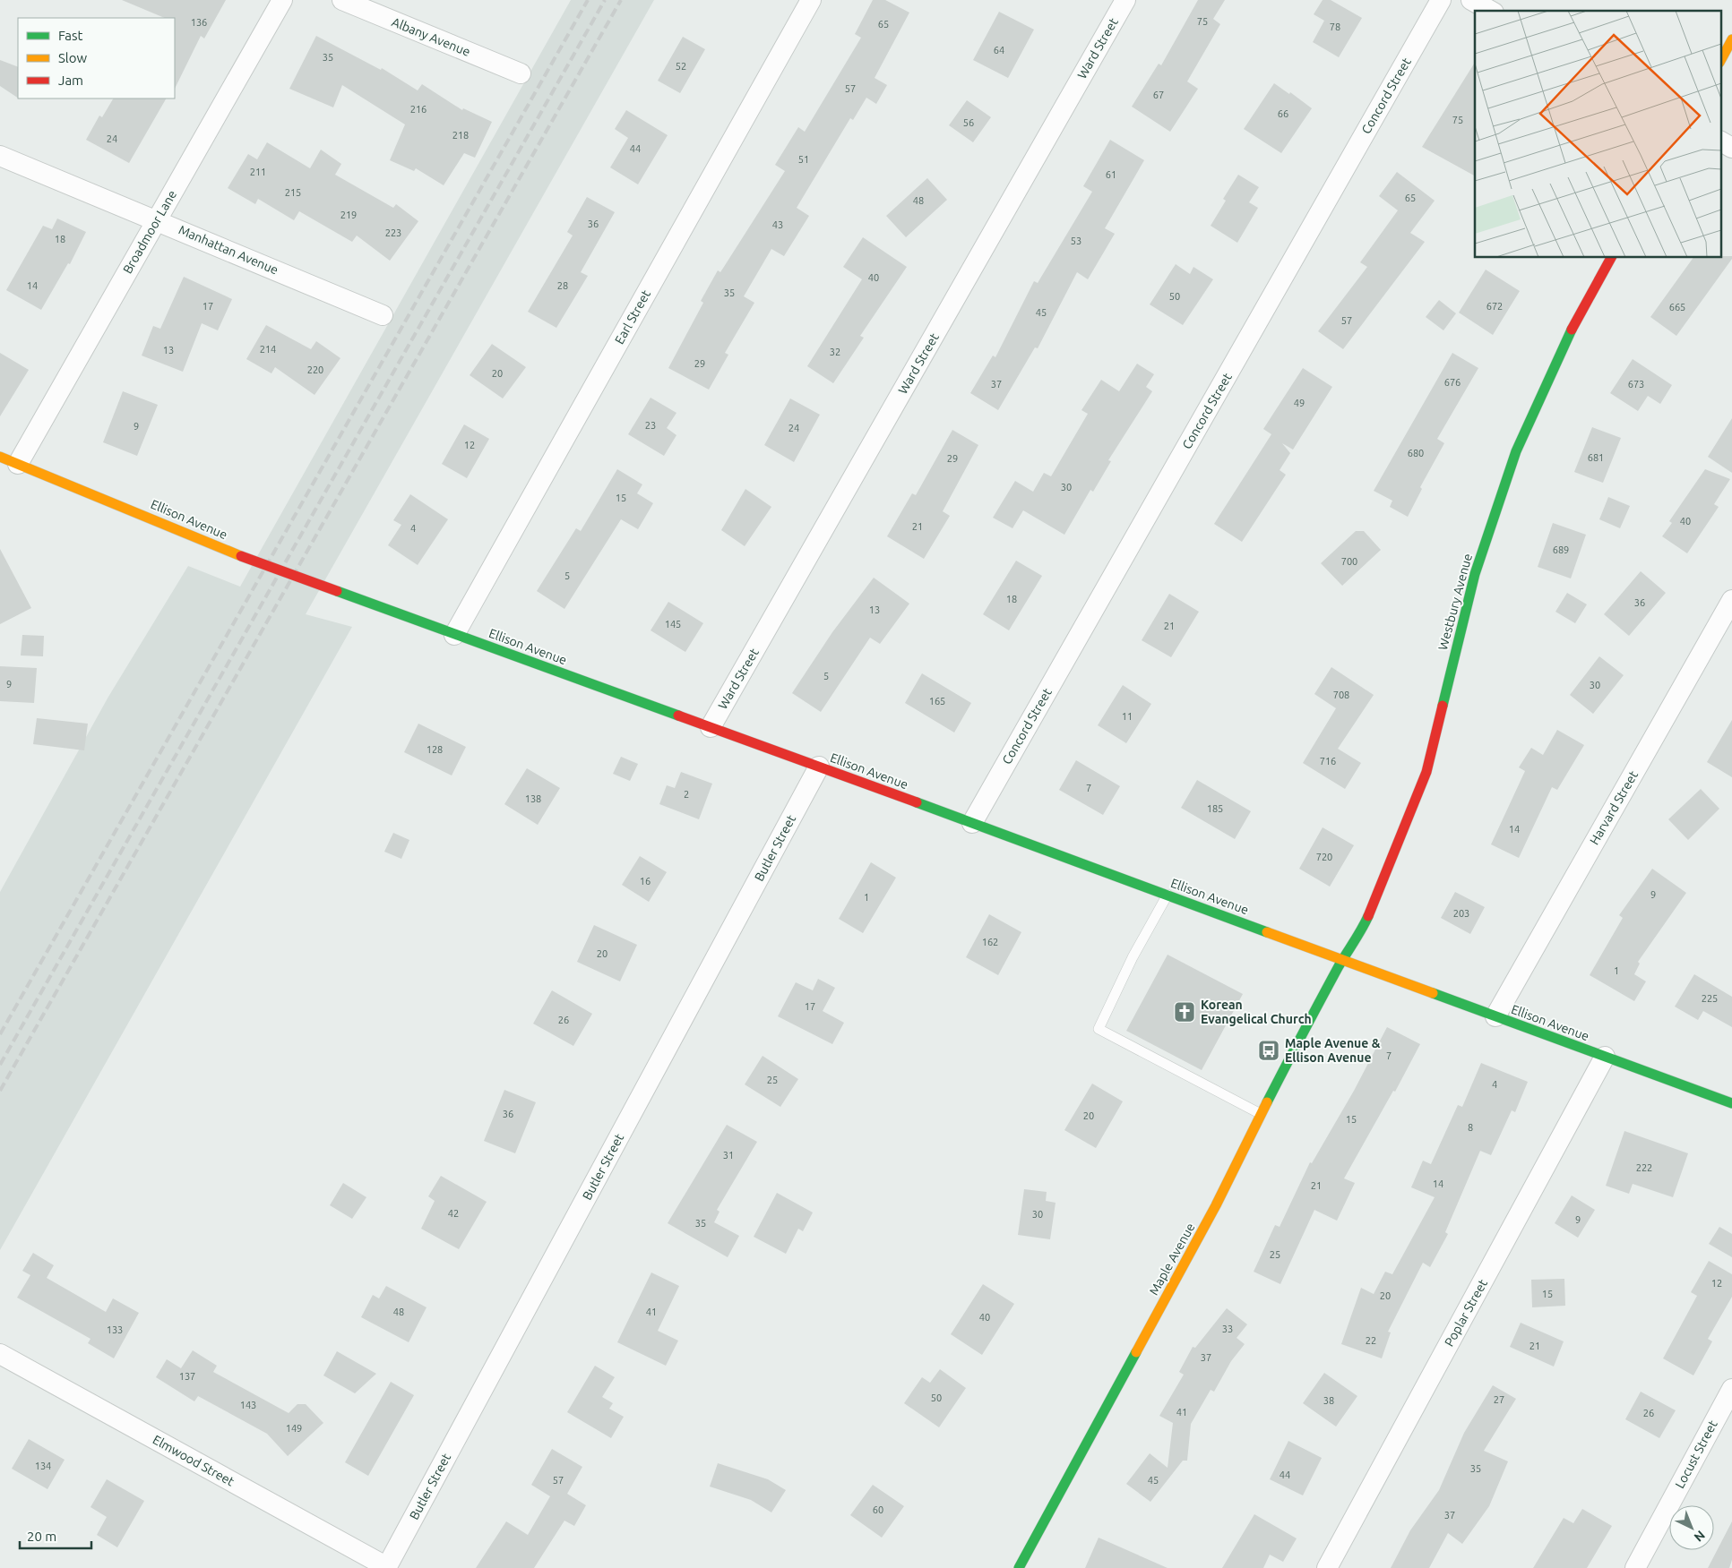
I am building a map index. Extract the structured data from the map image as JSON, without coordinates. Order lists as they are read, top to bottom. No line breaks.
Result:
{"streets":{"street":["Albany Avenue","Ward Street","Concord Street","Broadmoor Lane","Manhattan Avenue","Earl Street","Ellison Avenue","Westbury Avenue","Harvard Street","Butler Street","Maple Avenue","Poplar Street","Locust Street","Elmwood Street"]},"crossings":[["Ward Street","Ellison Avenue"],["Concord Street","Ellison Avenue"],["Broadmoor Lane","Manhattan Avenue"],["Broadmoor Lane","Ellison Avenue"],["Earl Street","Ellison Avenue"],["Ellison Avenue","Westbury Avenue"],["Ellison Avenue","Harvard Street"],["Ellison Avenue","Butler Street"],["Ellison Avenue","Maple Avenue"],["Ellison Avenue","Poplar Street"],["Westbury Avenue","Maple Avenue"],["Butler Street","Elmwood Street"]],"places":{"church":["Korean Evangelical Church"],"bus stop":["Maple Avenue & Ellison Avenue"]},"house_numbers":["75","136","65","78","64","35","52","57","67","216","66","75","56","218","24","44","51","211","61","215","65","48","219","36","43","223","18","53","40","14","28","35","50","17","672","665","45","57","214","13","32","29","220","20","676","37","673","49","23","9","24","12","680","681","29","30","15","40","21","4","689","700","5","18","36","13","145","21","5","9","30","708","165","11","128","716","7","2","138","185","14","720","16","9","1","203","162","20","1","225","17","26","7","25","4","36","20","15","8","31","222","14","21","42","30","9","35","25","12","15","20","48","41","40","33","133","22","21","37","137","50","27","38","143","41","26","149","134","35","44","57","45","60","37"],"legend":["Fast","Slow","Jam"],"scale_bar":"20 m","north":"bottom right"}
